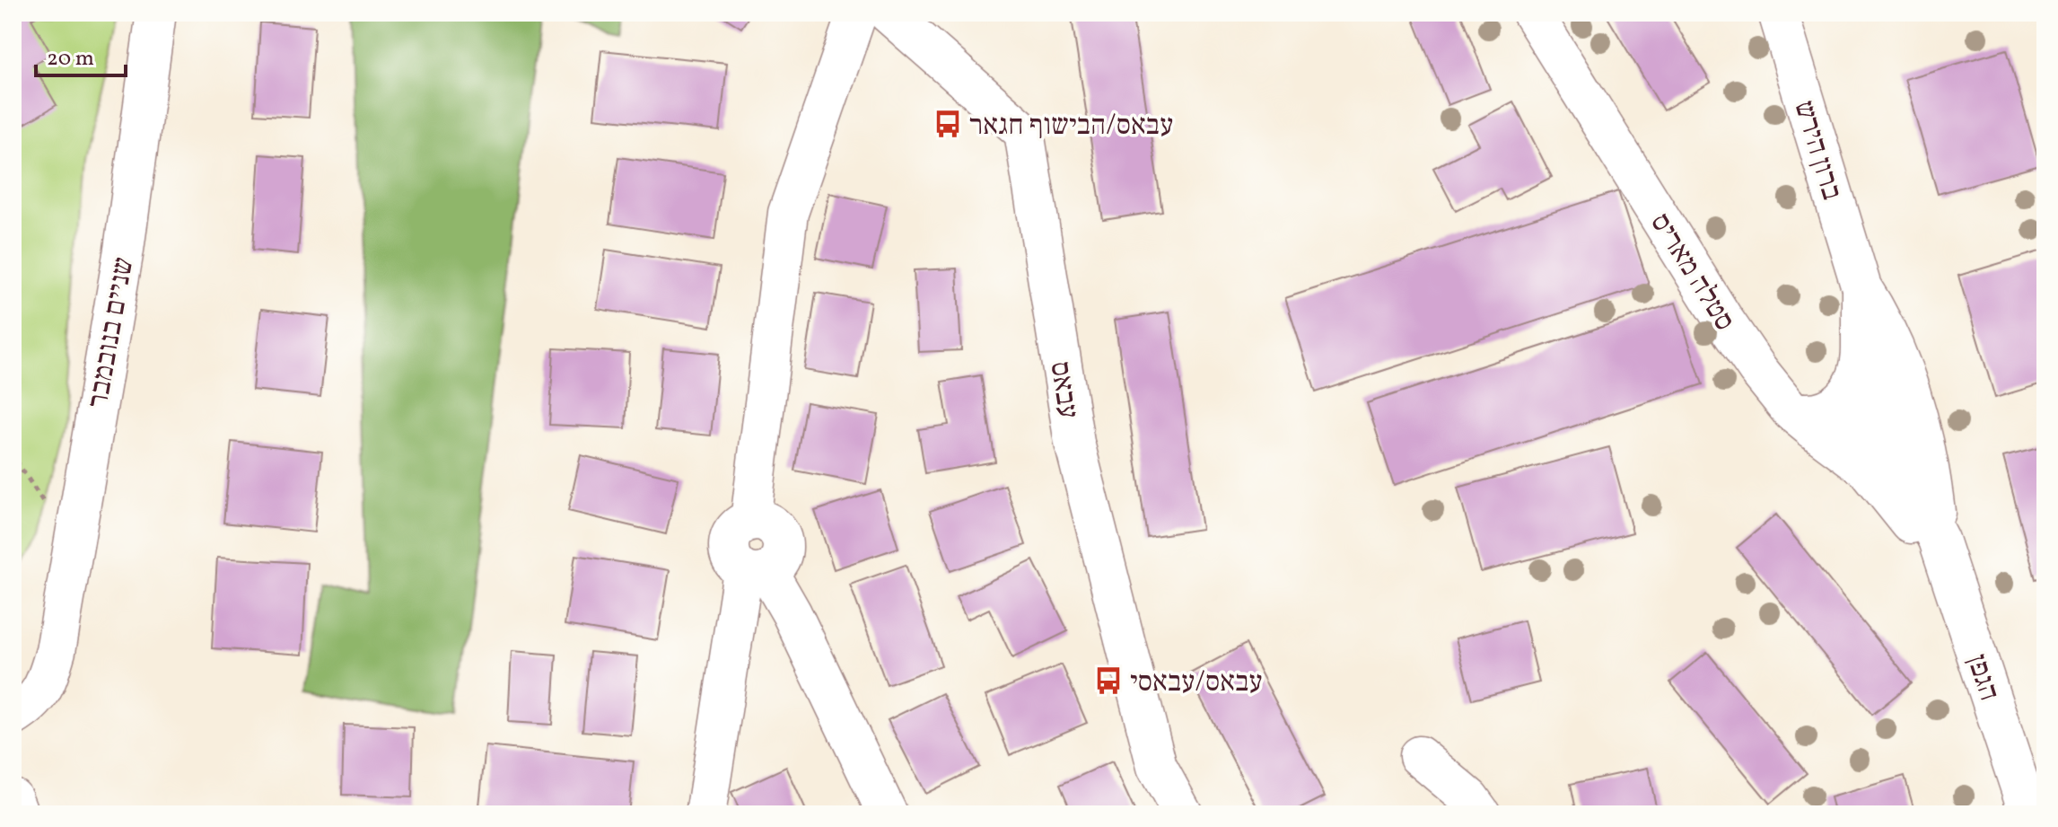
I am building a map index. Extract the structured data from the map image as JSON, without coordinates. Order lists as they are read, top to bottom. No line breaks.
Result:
{"streets":{"street":["ברון הירש","סטלה מאריס","שניים בנובמבר","עבאס","הגפן"]},"crossings":[["ברון הירש","הגפן"],["סטלה מאריס","הגפן"]],"places":{"bus stop":["עבאס/הבישוף חגאר","עבאס/עבאסי"]},"scale_bar":"20 m"}
